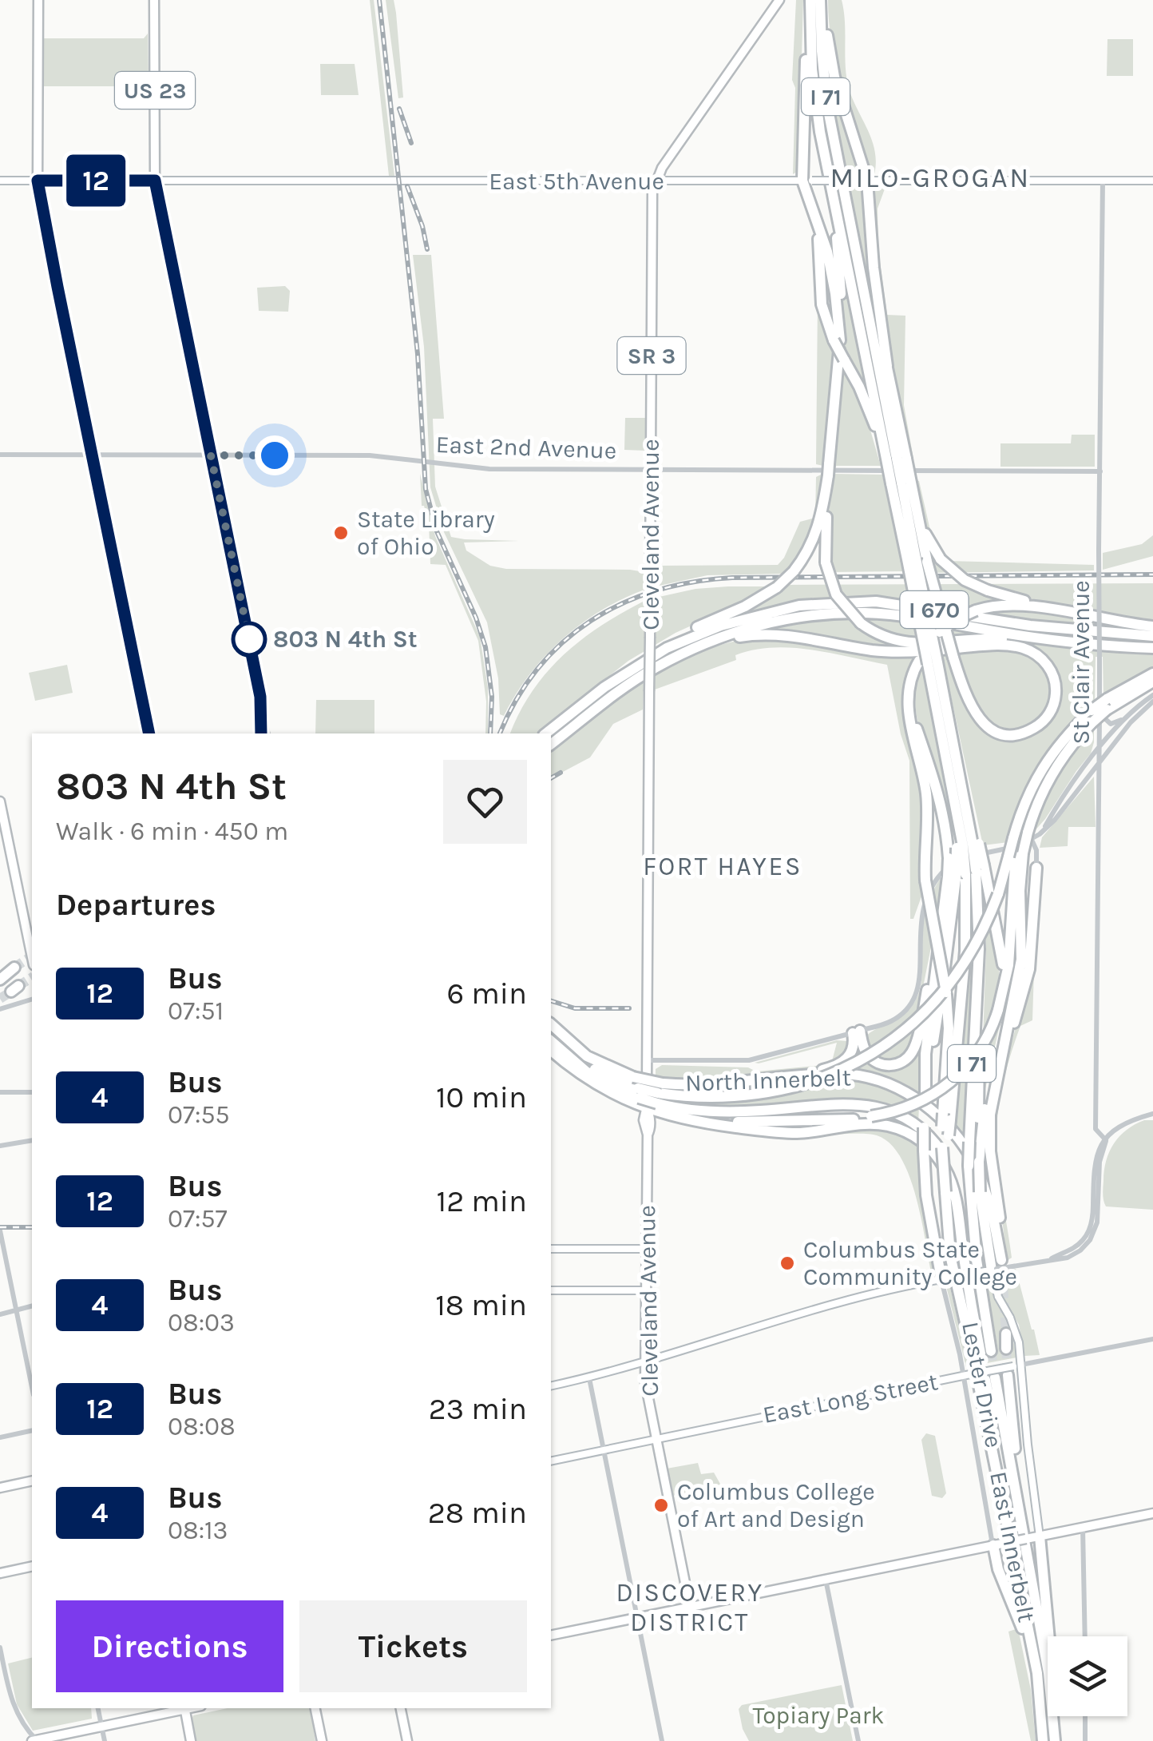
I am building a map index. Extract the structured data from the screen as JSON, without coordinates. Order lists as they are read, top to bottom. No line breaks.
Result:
{"streets":{"highway":["I 71","I 670","North Innerbelt","East Innerbelt"],"main road":["US 23","East 5th Avenue","SR 3","Cleveland Avenue","East Long Street"],"street":["East 2nd Avenue","St Clair Avenue","Lester Drive"]},"crossings":[["US 23","East 5th Avenue"],["US 23","East 2nd Avenue"],["I 71","North Innerbelt"],["East 5th Avenue","Cleveland Avenue"],["East 5th Avenue","St Clair Avenue"],["East 2nd Avenue","Cleveland Avenue"],["East 2nd Avenue","St Clair Avenue"],["Cleveland Avenue","East Long Street"],["Lester Drive","East Long Street"],["Lester Drive","East Innerbelt"],["East Long Street","East Innerbelt"]],"districts":["MILO-GROGAN","FORT HAYES","DISCOVERY DISTRICT"],"parks":["Topiary Park"],"places":["State Library of Ohio","803 N 4th St","Columbus State Community College","Columbus College of Art and Design"],"lines":["bus line 12"],"page":{"on_map":"12","heading":[["803 N 4th St","Walk · 6 min · 450 m"],"Departures"],"list":[{"mark":"12","name":"Bus","note":"07:51","value":"6 min"},{"mark":"4","name":"Bus","note":"07:55","value":"10 min"},{"mark":"12","name":"Bus","note":"07:57","value":"12 min"},{"mark":"4","name":"Bus","note":"08:03","value":"18 min"},{"mark":"12","name":"Bus","note":"08:08","value":"23 min"},{"mark":"4","name":"Bus","note":"08:13","value":"28 min"}],"buttons":["Directions","Tickets"]}}
